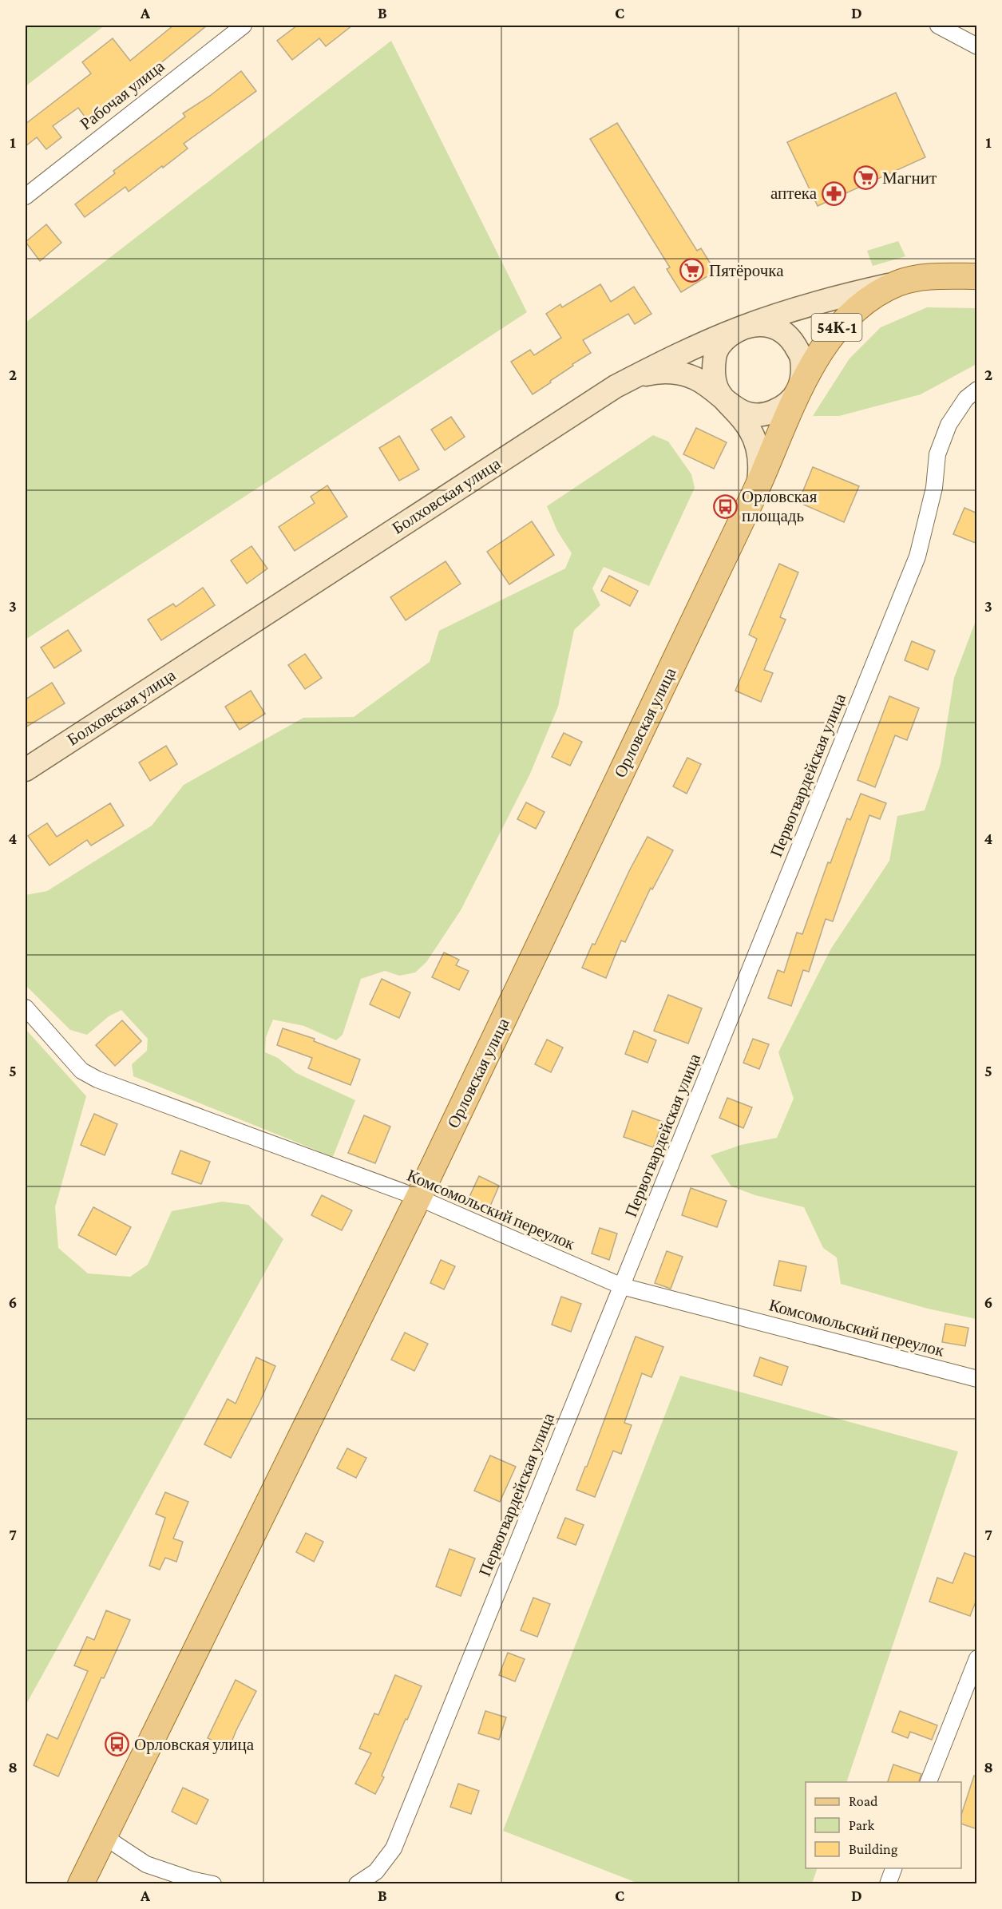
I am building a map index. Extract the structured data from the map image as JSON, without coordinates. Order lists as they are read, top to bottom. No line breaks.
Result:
{"streets":{"main road":["54К-1","Болховская улица","Орловская улица"],"street":["Рабочая улица","Первогвардейская улица","Комсомольский переулок"]},"crossings":[["54К-1","Болховская улица"],["54К-1","Орловская улица"],["Болховская улица","Орловская улица"],["Орловская улица","Комсомольский переулок"],["Первогвардейская улица","Комсомольский переулок"]],"places":{"supermarket":["Магнит","Пятёрочка"],"pharmacy":["аптека"],"bus stop":["Орловская площадь","Орловская улица"]},"legend":["Road","Park","Building"],"grid":{"columns":["A","B","C","D"],"rows":["1","2","3","4","5","6","7","8"]}}
